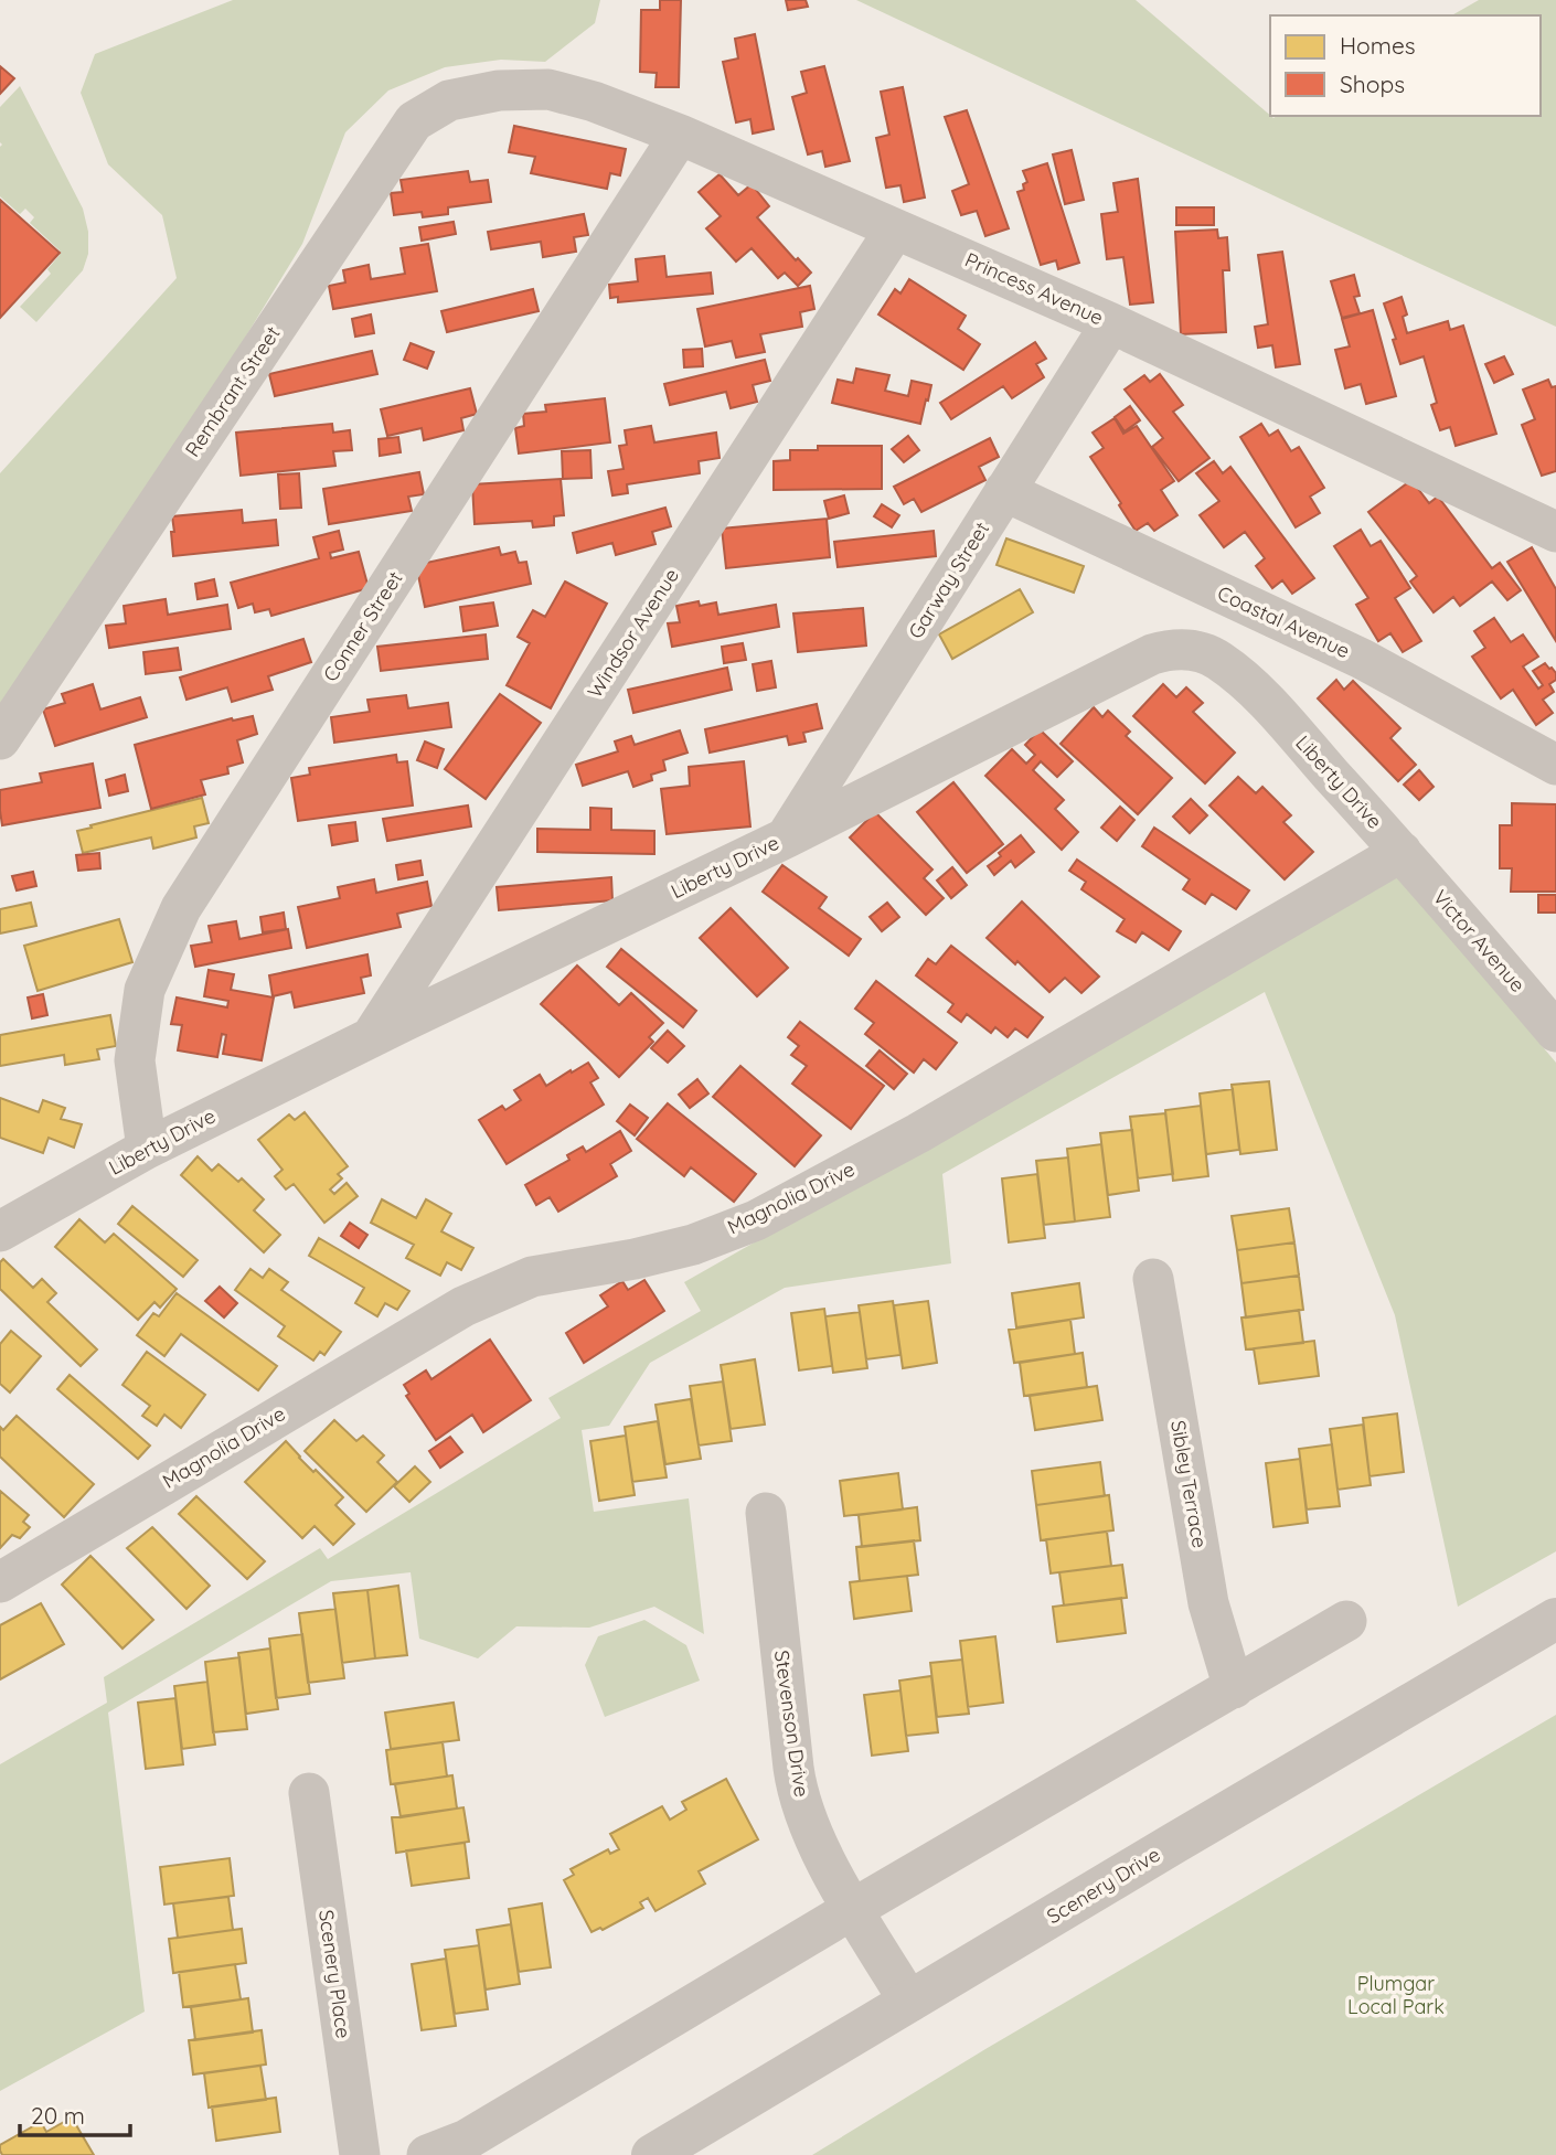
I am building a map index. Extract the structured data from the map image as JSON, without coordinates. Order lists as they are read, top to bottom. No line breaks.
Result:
{"streets":{"street":["Princess Avenue","Rembrant Street","Garway Street","Coastal Avenue","Conner Street","Windsor Avenue","Liberty Drive","Victor Avenue","Magnolia Drive","Sibley Terrace","Stevenson Drive","Scenery Drive","Scenery Place"]},"crossings":[["Princess Avenue","Rembrant Street"],["Princess Avenue","Garway Street"],["Princess Avenue","Conner Street"],["Princess Avenue","Windsor Avenue"],["Garway Street","Coastal Avenue"],["Garway Street","Liberty Drive"],["Conner Street","Liberty Drive"],["Windsor Avenue","Liberty Drive"],["Liberty Drive","Victor Avenue"],["Liberty Drive","Magnolia Drive"],["Victor Avenue","Magnolia Drive"],["Stevenson Drive","Scenery Drive"]],"parks":["Plumgar Local Park"],"legend":["Homes","Shops"],"scale_bar":"20 m"}
